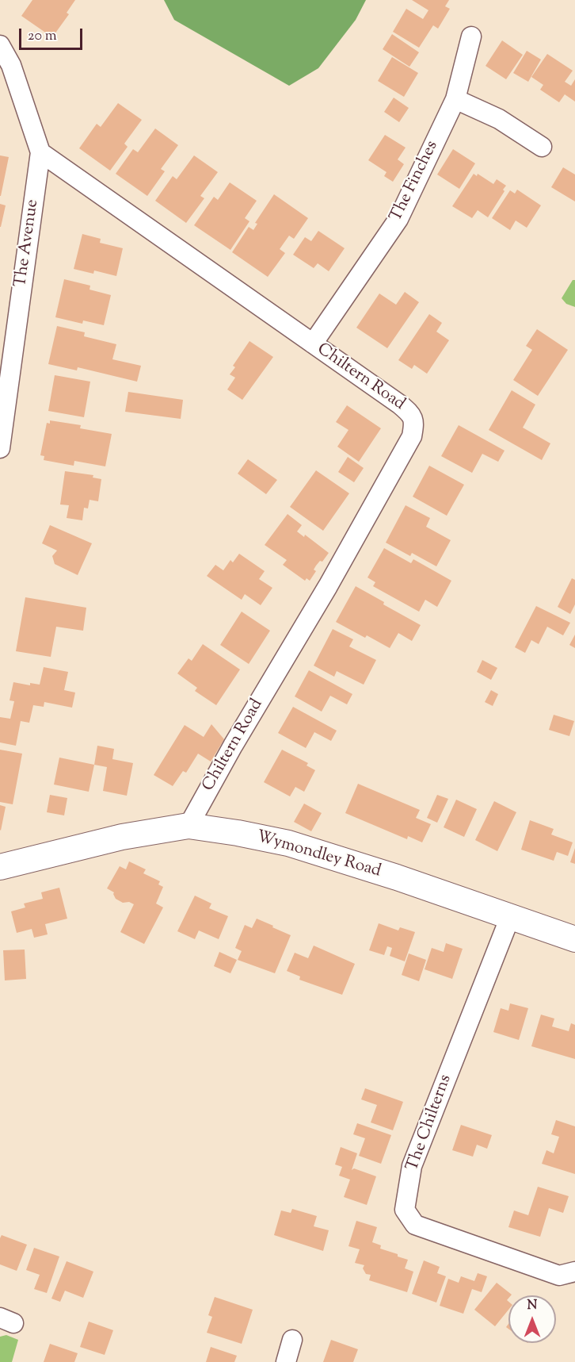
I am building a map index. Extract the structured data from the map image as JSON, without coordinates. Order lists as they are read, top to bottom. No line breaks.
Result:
{"streets":{"street":["The Finches","The Avenue","Chiltern Road","Wymondley Road","The Chilterns"]},"crossings":[["The Finches","Chiltern Road"],["The Avenue","Chiltern Road"],["Chiltern Road","Wymondley Road"],["Wymondley Road","The Chilterns"]],"scale_bar":"20 m","north":"top"}
